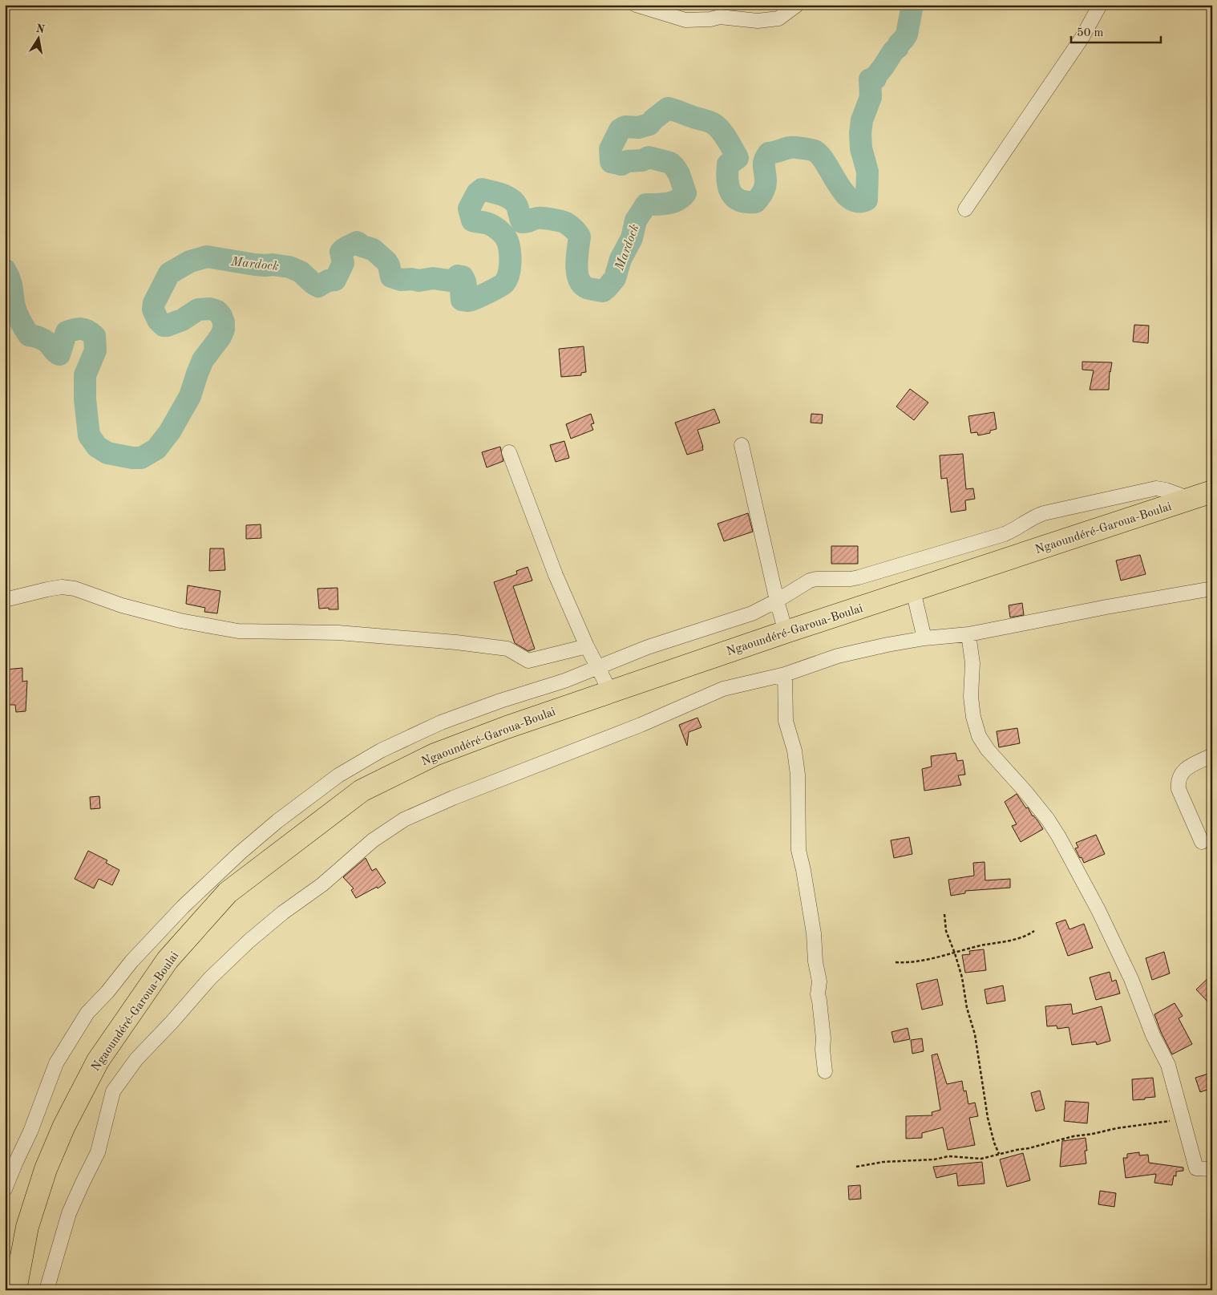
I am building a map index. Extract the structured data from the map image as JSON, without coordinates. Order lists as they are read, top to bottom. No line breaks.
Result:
{"streets":{"highway":["Ngaoundéré-Garoua-Boulai"]},"water":["Mardock"],"scale_bar":"50 m","north":"top"}
